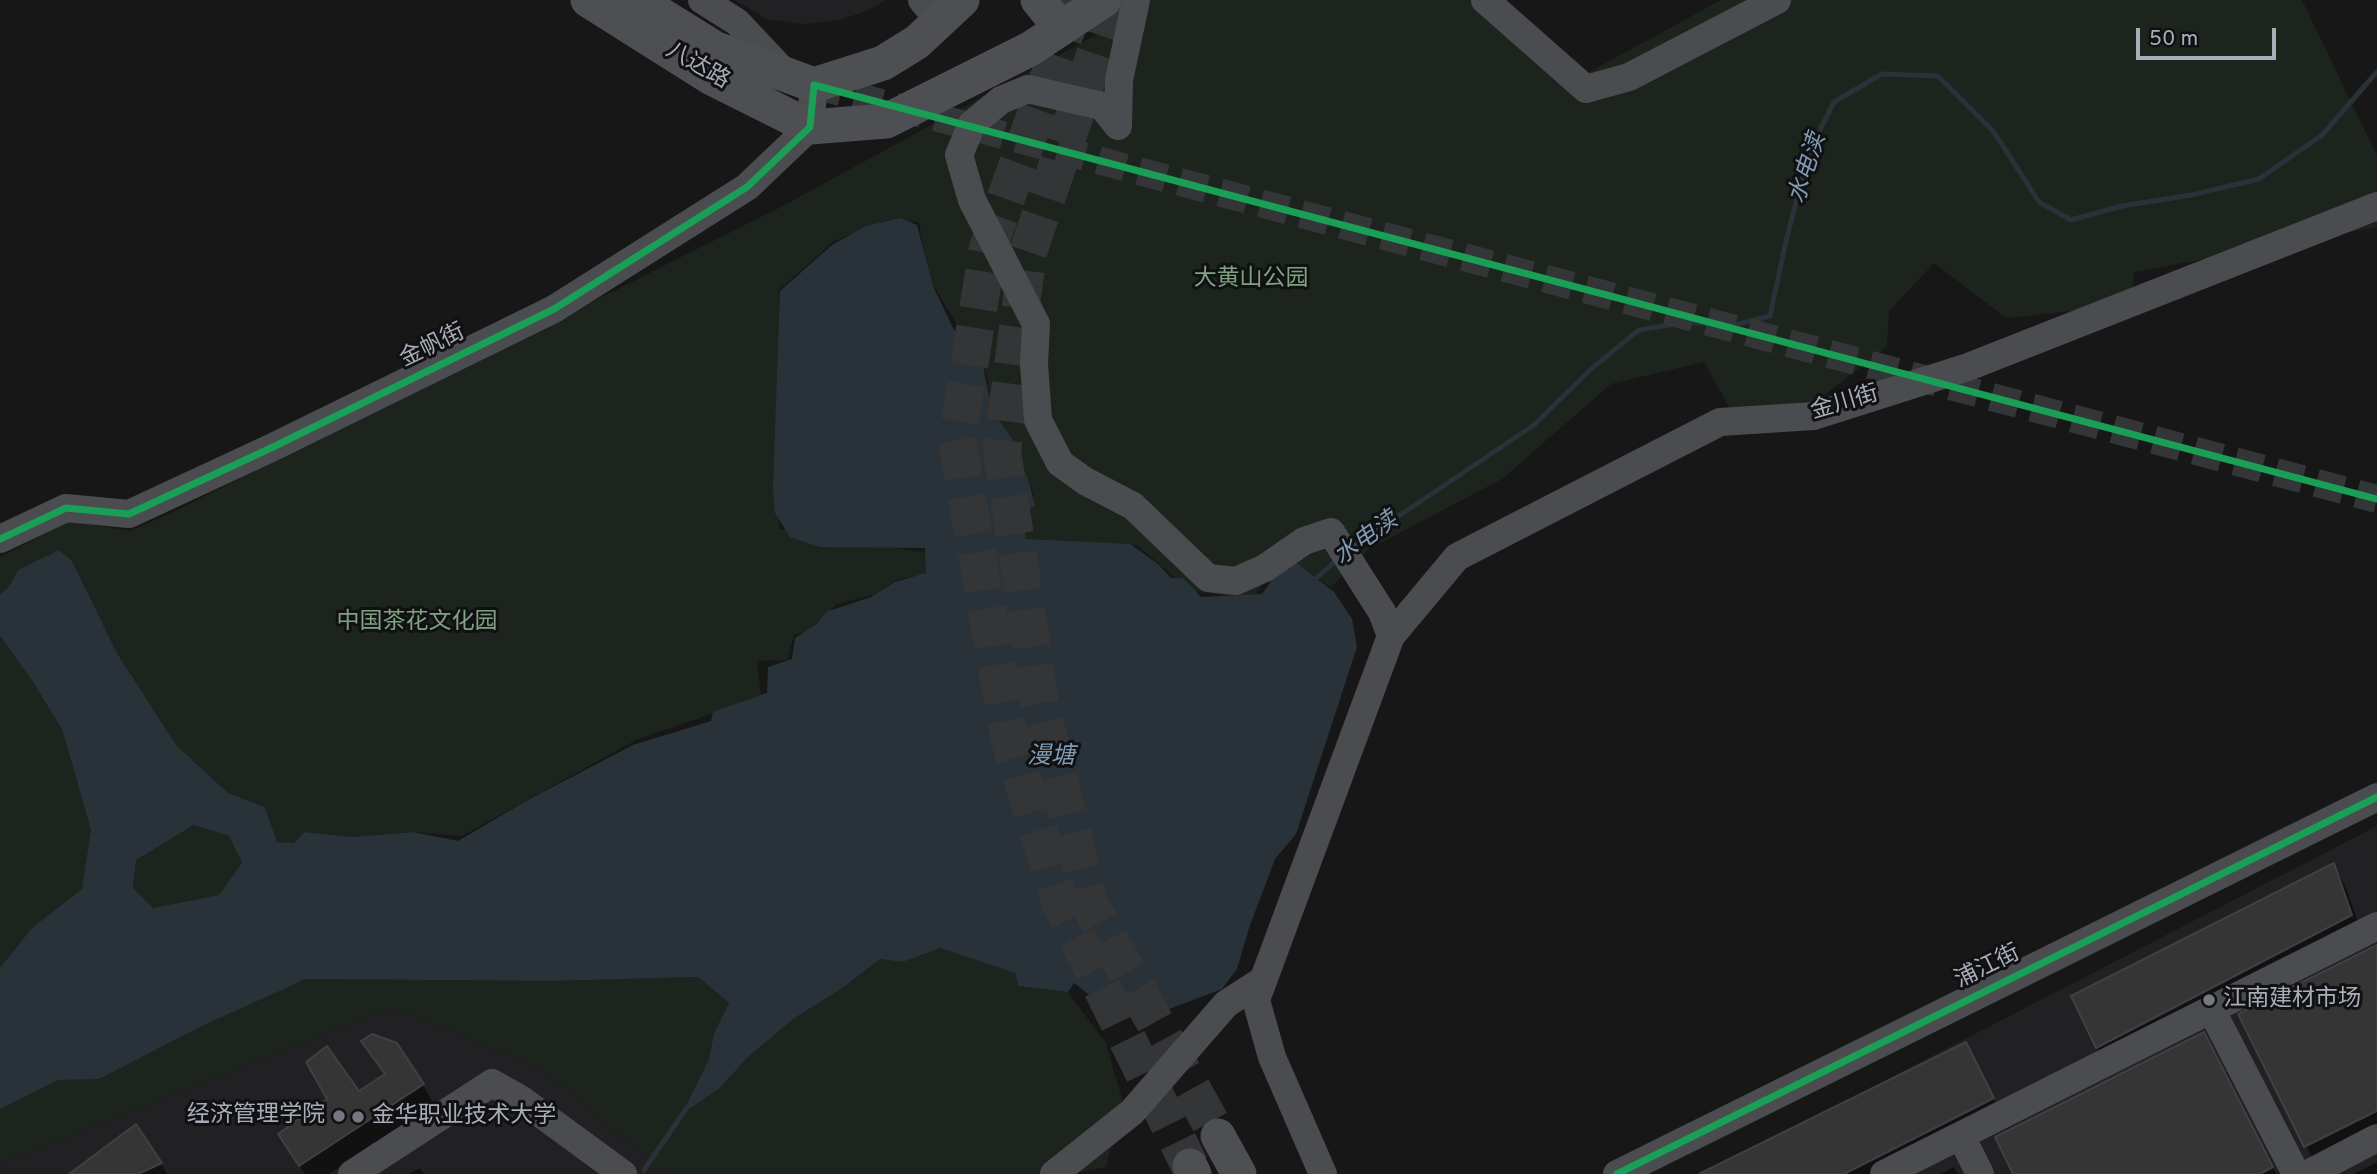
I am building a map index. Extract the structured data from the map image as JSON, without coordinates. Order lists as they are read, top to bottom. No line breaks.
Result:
{"streets":{"main road":["八达路"],"street":["金帆街","金川街","浦江街"]},"crossings":[["八达路","金帆街"]],"water":["水电渎","漫塘"],"parks":["大黄山公园","中国茶花文化园"],"places":["江南建材市场","经济管理学院","金华职业技术大学"],"scale_bar":"50 m"}
